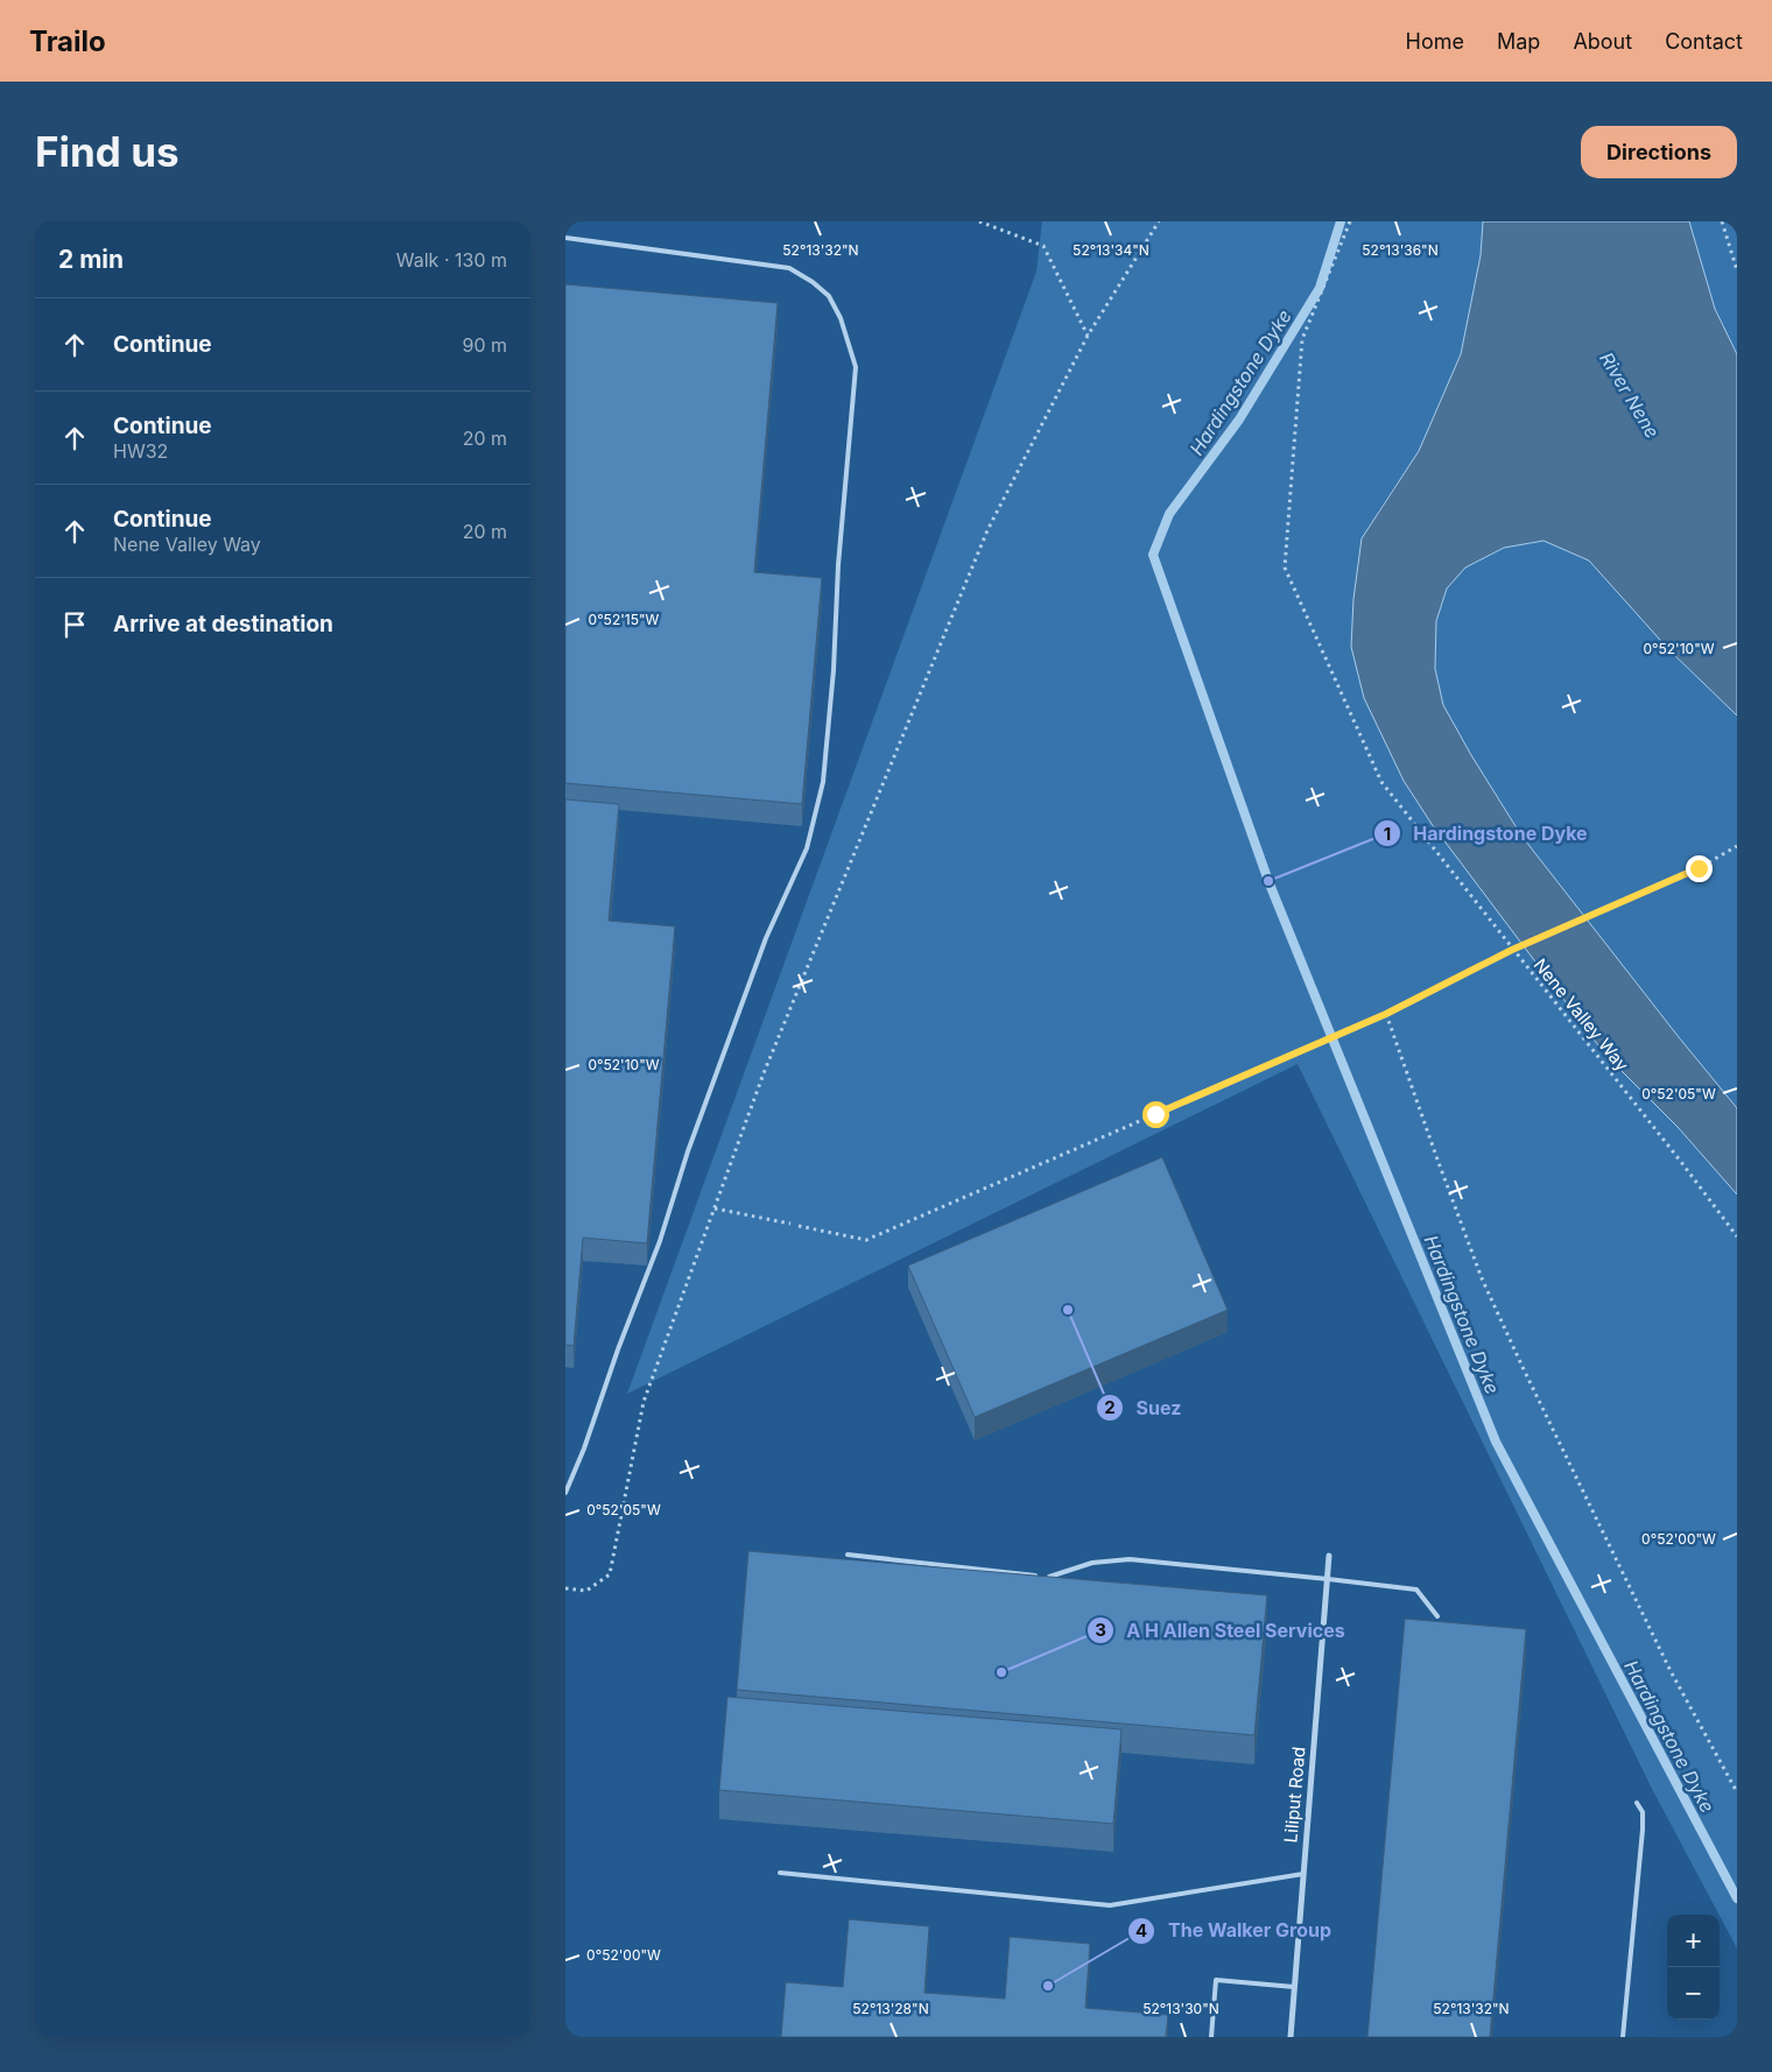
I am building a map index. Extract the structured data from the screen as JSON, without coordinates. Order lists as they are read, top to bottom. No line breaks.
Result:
{"streets":{"street":["Liliput Road"],"path":["Nene Valley Way"]},"water":["Hardingstone Dyke","River Nene"],"places":["Hardingstone Dyke","Suez","A H Allen Steel Services","The Walker Group"],"page":{"header":"Trailo","nav":["Home","Map","About","Contact"],"buttons":"Directions","title":"Find us","heading":["2 min","Walk · 130 m"],"list":[["Continue","90 m"],["Continue","HW32","20 m"],["Continue","Nene Valley Way","20 m"],"Arrive at destination"],"map_buttons":["+","−"]},"coordinates":["52°13'32\"N","52°13'34\"N","52°13'36\"N","0°52'15\"W","0°52'10\"W","0°52'05\"W","0°52'00\"W","52°13'28\"N","52°13'30\"N"]}
